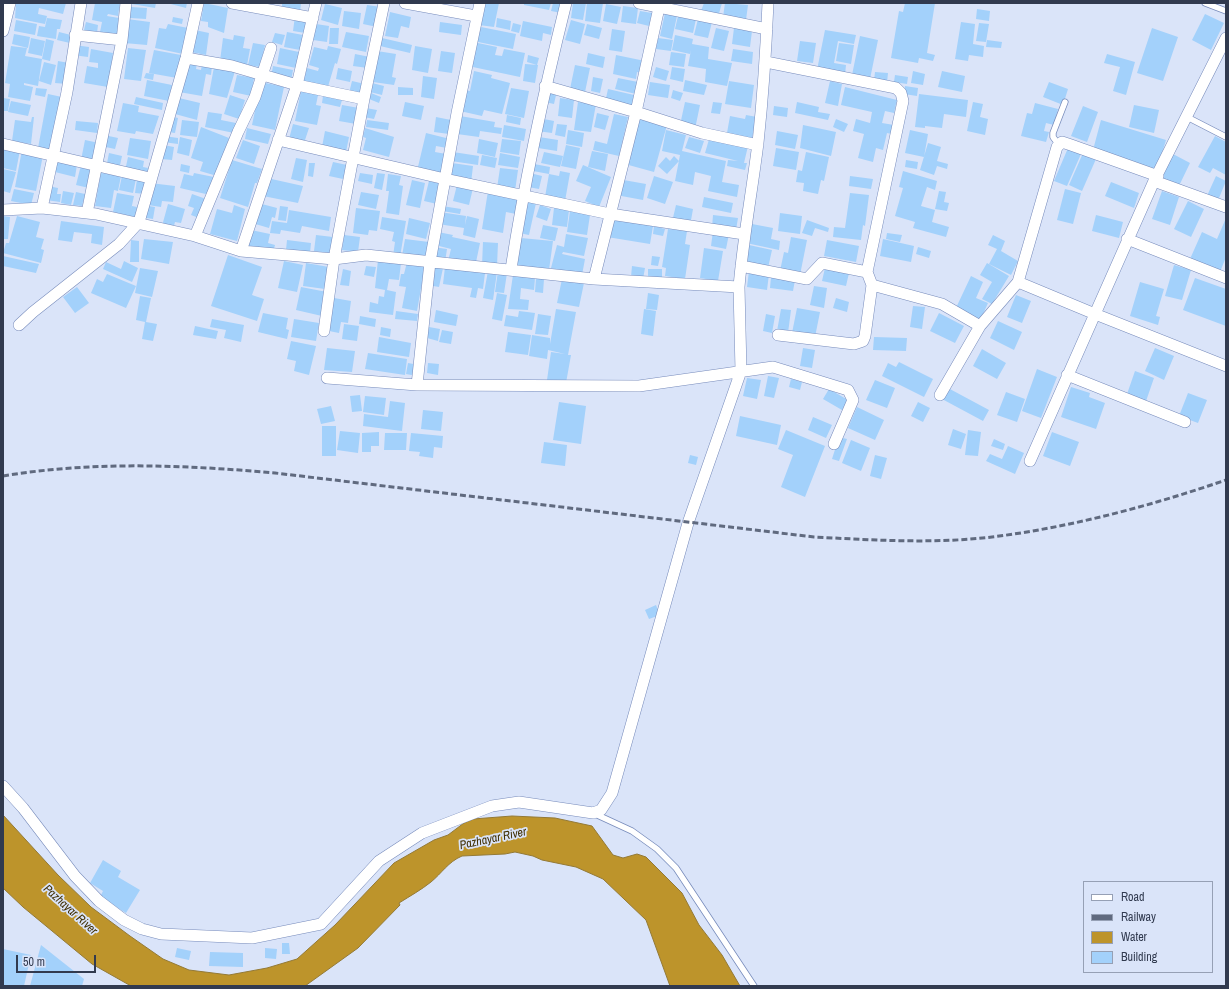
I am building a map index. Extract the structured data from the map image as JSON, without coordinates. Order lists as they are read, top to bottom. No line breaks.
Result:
{"water":["Pazhayar River"],"legend":["Road","Railway","Water","Building"],"scale_bar":"50 m"}
